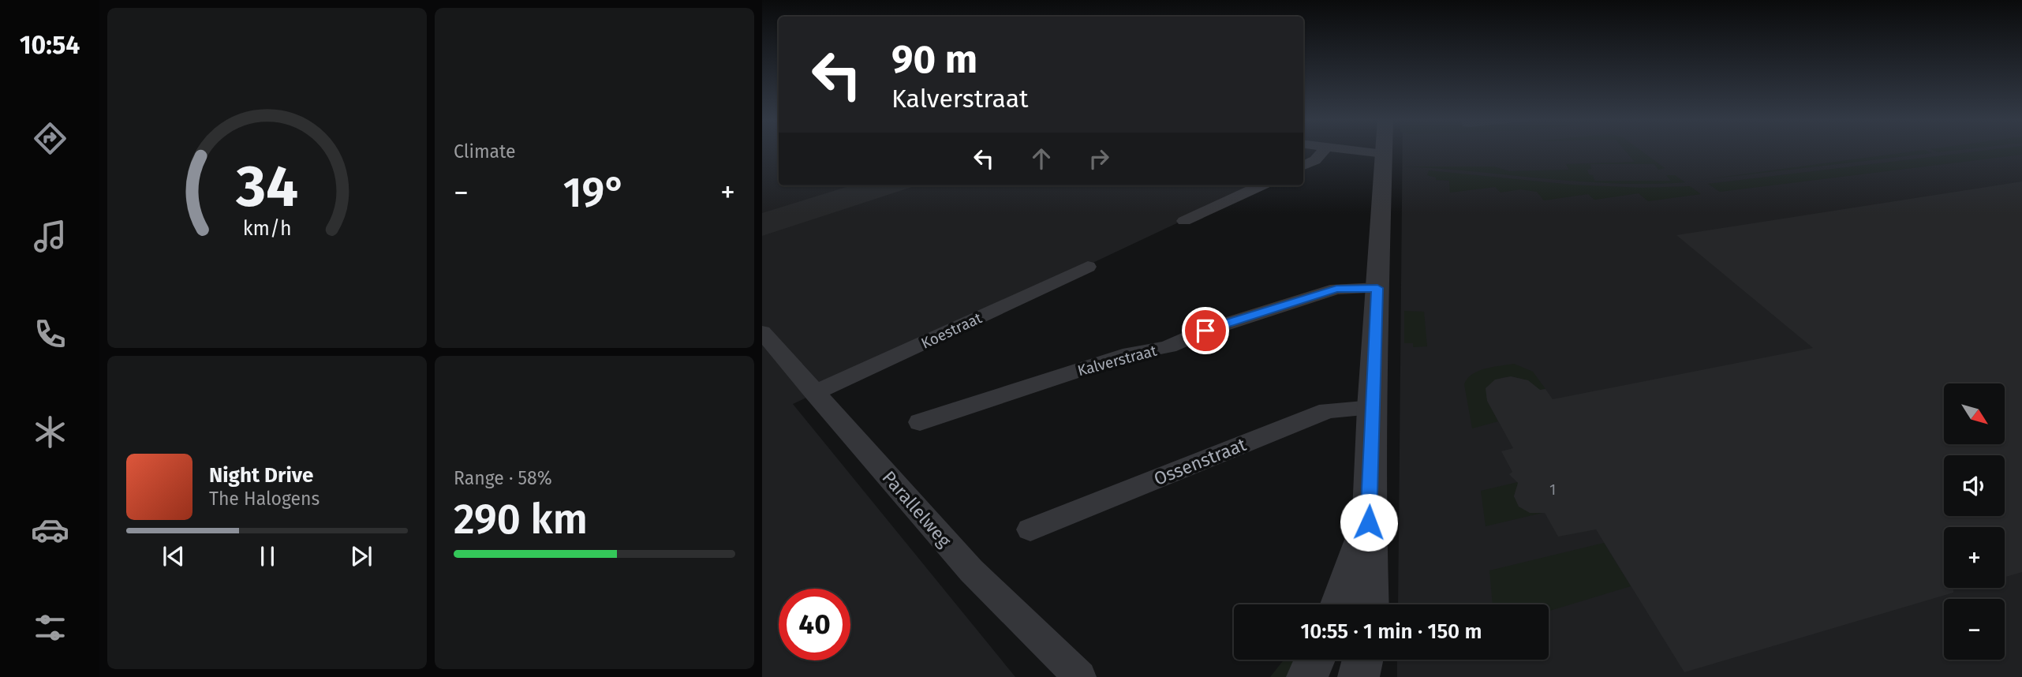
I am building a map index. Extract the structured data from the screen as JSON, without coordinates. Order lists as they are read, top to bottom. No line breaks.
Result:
{"streets":{"street":["Koestraat","Kalverstraat","Ossenstraat","Parallelweg"]},"crossings":[["Koestraat","Parallelweg"]],"house_numbers":["1"],"north":"bottom right","page":{"tabs":"10:54","tile":["Climate",["Range · 58%","290 km"]],"turn":["90 m","Kalverstraat"],"heat":["−","19°","+"],"map_buttons":["+","−"],"song":["Night Drive","The Halogens"],"limit":"40","trip":"10:55 · 1 min · 150 m","gauge":["34","km/h"]}}
